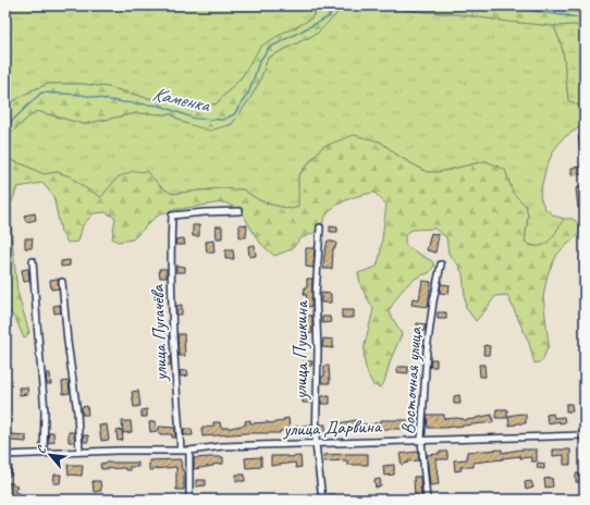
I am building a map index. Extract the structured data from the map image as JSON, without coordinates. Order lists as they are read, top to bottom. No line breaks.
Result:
{"streets":{"street":["улица Пугачёва","улица Пушкина","Восточная улица","улица Дарвина"]},"crossings":[["улица Пугачёва","улица Дарвина"],["улица Пушкина","улица Дарвина"],["Восточная улица","улица Дарвина"]],"water":["Каменка"],"north":"top left"}
